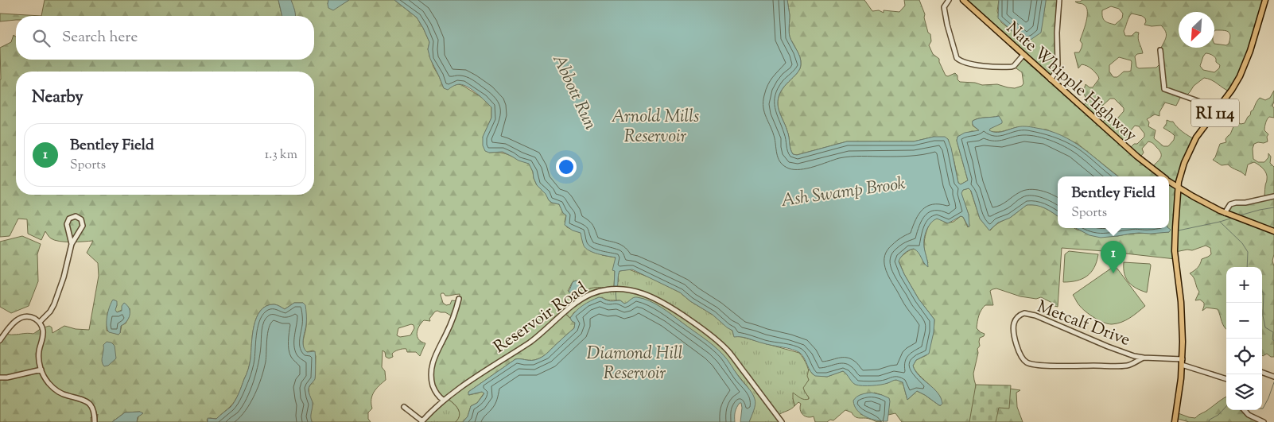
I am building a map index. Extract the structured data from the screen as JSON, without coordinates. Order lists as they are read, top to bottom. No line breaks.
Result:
{"streets":{"main road":["Nate Whipple Highway","RI 114"],"street":["Reservoir Road","Metcalf Drive"]},"crossings":[["Nate Whipple Highway","RI 114"],["RI 114","Metcalf Drive"]],"water":["Abbott Run","Arnold Mills Reservoir","Ash Swamp Brook","Diamond Hill Reservoir"],"north":"bottom left","page":{"search":"Search here","heading":"Nearby","list":[{"mark":"1","name":"Bentley Field","note":"Sports","value":"1.3 km"}],"popup":["Bentley Field","Sports"],"pins":"1","map_buttons":["+","−"]}}
